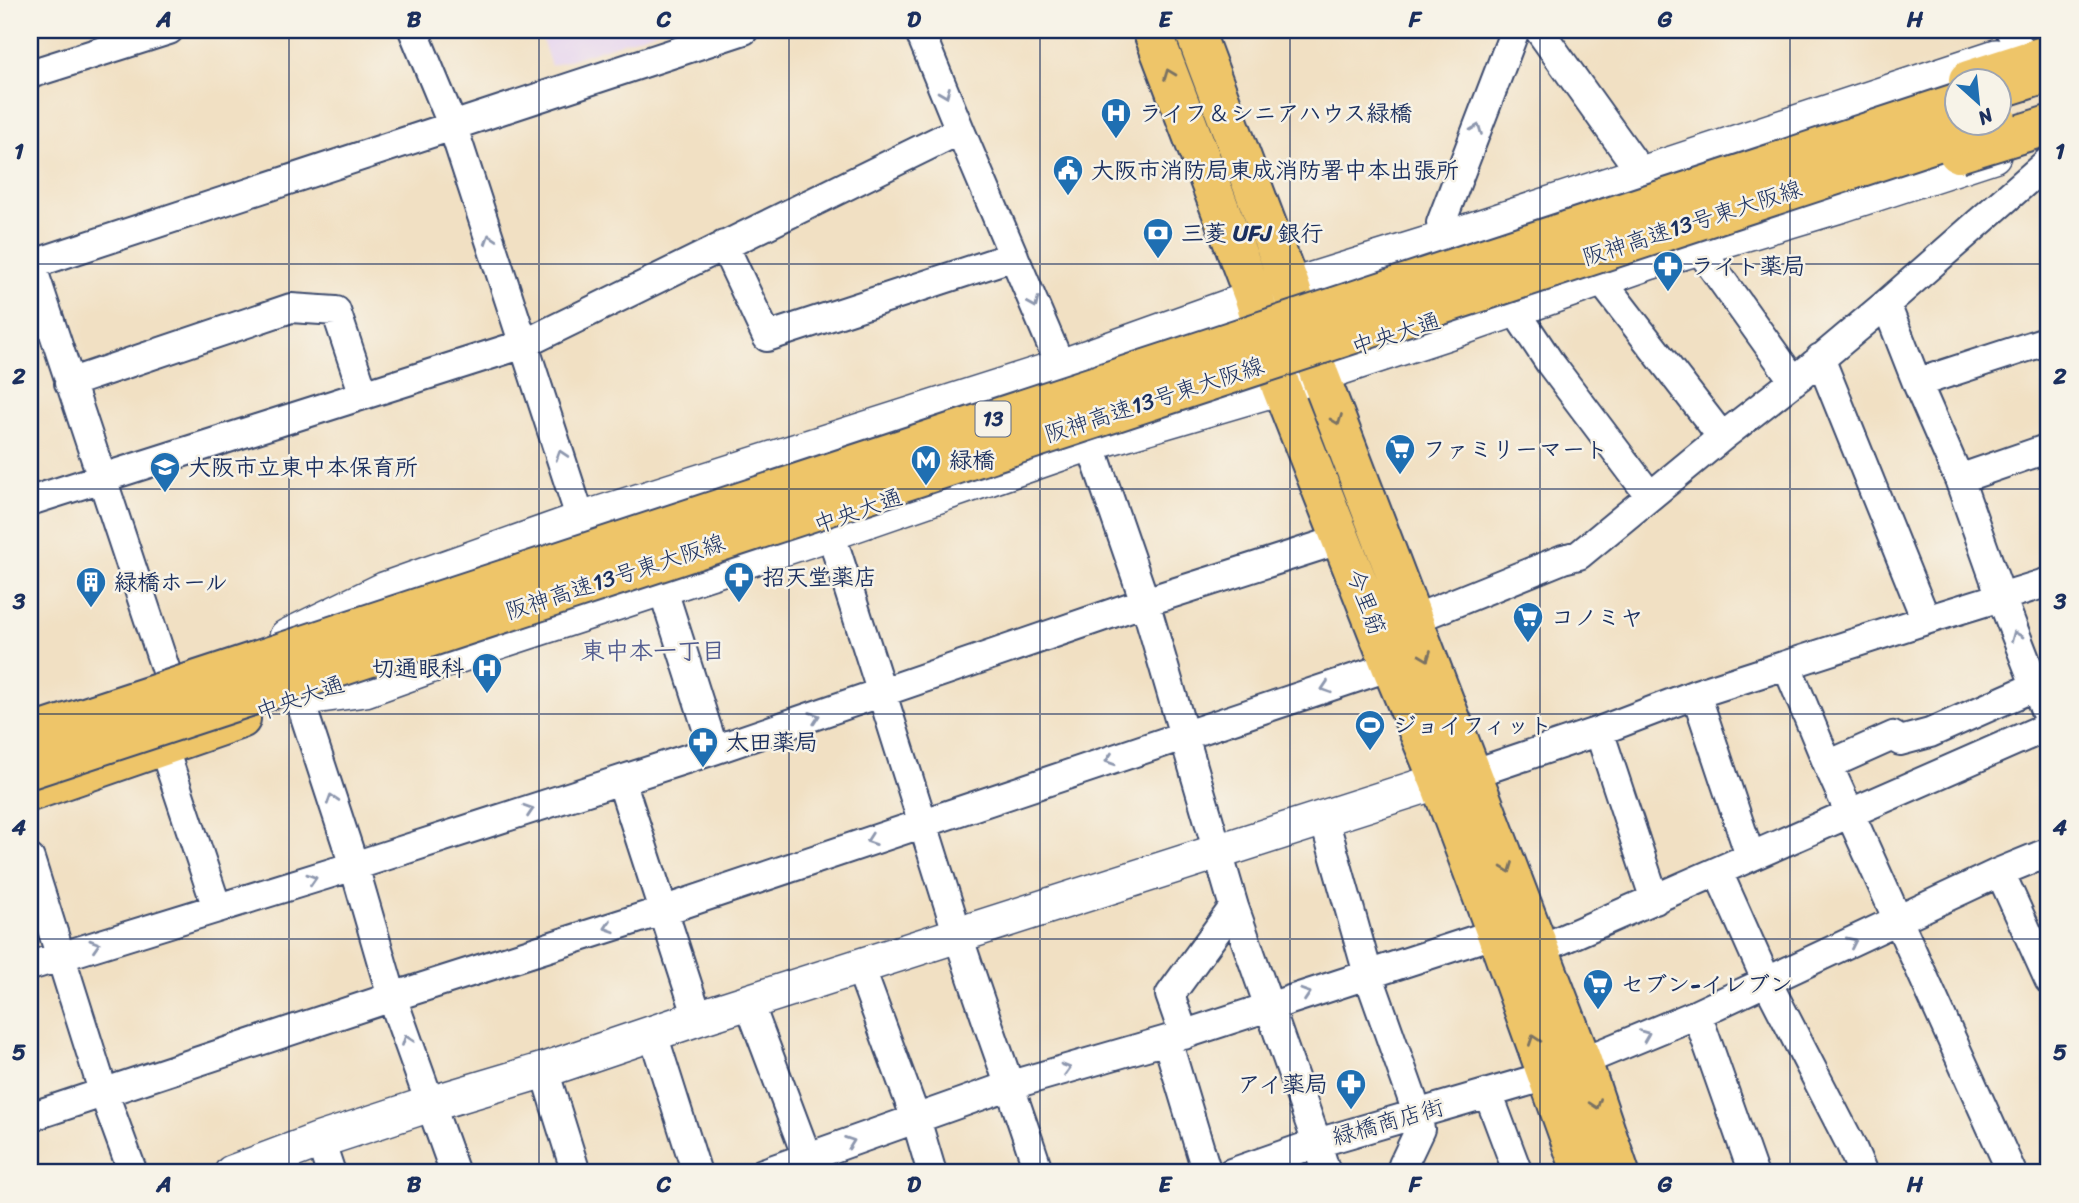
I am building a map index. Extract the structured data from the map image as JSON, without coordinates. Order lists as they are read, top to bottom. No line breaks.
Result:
{"streets":{"main road":["阪神高速13号東大阪線","中央大通","13","今里筋"],"street":["緑橋商店街"]},"crossings":[["今里筋","緑橋商店街"]],"districts":["東中本一丁目"],"places":{"hospital":["ライフ＆シニアハウス緑橋","切通眼科"],"public building":["大阪市消防局東成消防署中本出張所"],"bank":["三菱 UFJ 銀行"],"pharmacy":["ライト薬局","招天堂薬店","太田薬局","アイ薬局"],"supermarket":["ファミリーマート","コノミヤ","セブン-イレブン"],"metro station":["緑橋"],"school or university":["大阪市立東中本保育所"],"building":["緑橋ホール"],"sports":["ジョイフィット"]},"north":"bottom right","grid":{"columns":["A","B","C","D","E","F","G","H"],"rows":["1","2","3","4","5"]}}
